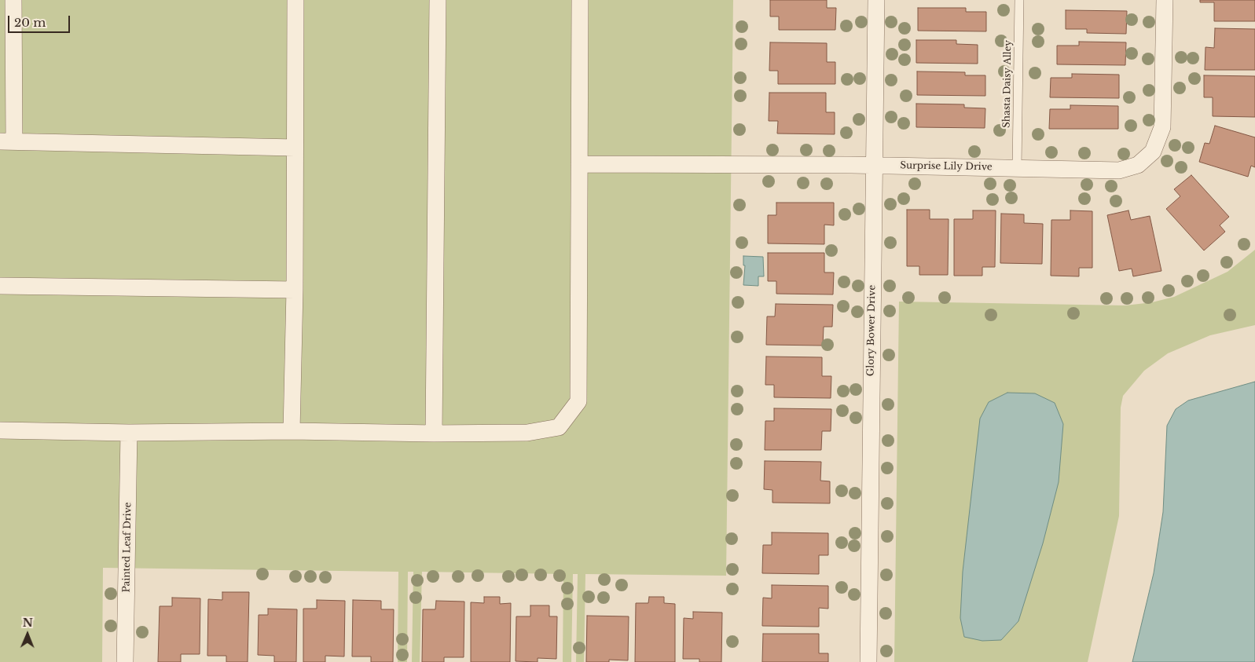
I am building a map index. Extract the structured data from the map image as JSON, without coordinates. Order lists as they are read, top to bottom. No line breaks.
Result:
{"streets":{"street":["Surprise Lily Drive","Glory Bower Drive","Painted Leaf Drive"],"lane":["Shasta Daisy Alley"]},"crossings":[["Shasta Daisy Alley","Surprise Lily Drive"],["Surprise Lily Drive","Glory Bower Drive"]],"scale_bar":"20 m","north":"top"}
